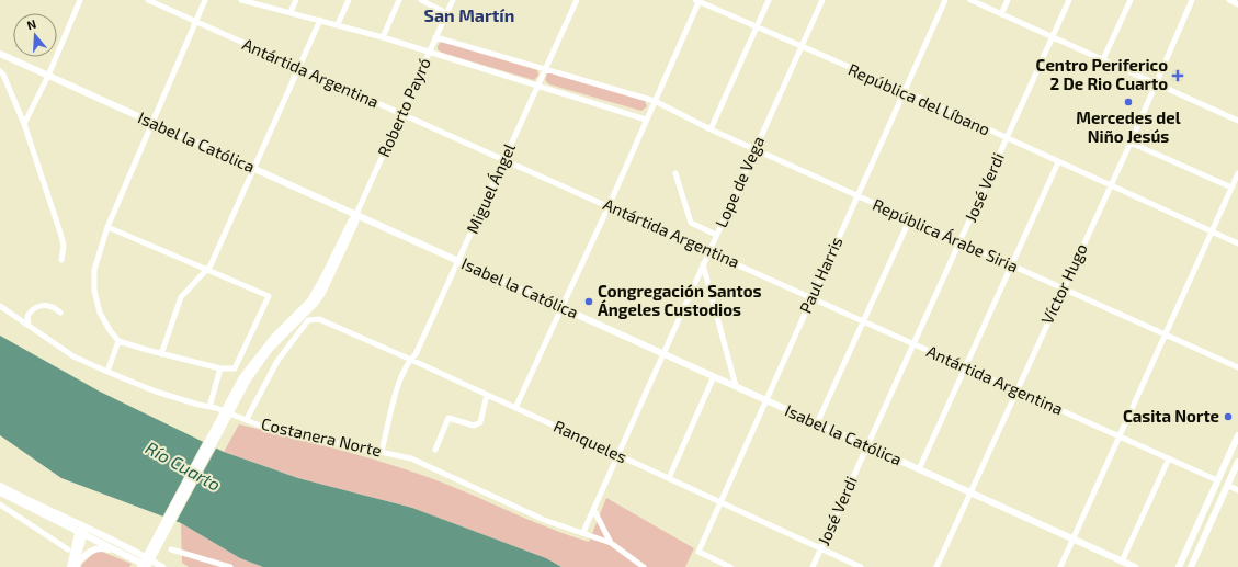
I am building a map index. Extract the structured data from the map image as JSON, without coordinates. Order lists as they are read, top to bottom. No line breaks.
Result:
{"streets":{"main road":["Roberto Payró","Isabel la Católica"],"street":["Antártida Argentina","República del Líbano","Lope de Vega","José Verdi","Miguel Ángel","República Árabe Siria","Paul Harris","Víctor Hugo","Costanera Norte","Ranqueles"]},"crossings":[["Antártida Argentina","Roberto Payró"],["Antártida Argentina","Lope de Vega"],["Antártida Argentina","José Verdi"],["Antártida Argentina","Miguel Ángel"],["Antártida Argentina","Paul Harris"],["Antártida Argentina","Víctor Hugo"],["República del Líbano","Lope de Vega"],["República del Líbano","José Verdi"],["República del Líbano","Paul Harris"],["República del Líbano","Víctor Hugo"],["Roberto Payró","Isabel la Católica"],["Roberto Payró","República Árabe Siria"],["Isabel la Católica","Lope de Vega"],["Isabel la Católica","José Verdi"],["Isabel la Católica","Miguel Ángel"],["Isabel la Católica","Paul Harris"],["Isabel la Católica","Víctor Hugo"],["Lope de Vega","República Árabe Siria"],["Lope de Vega","Costanera Norte"],["Lope de Vega","Ranqueles"],["José Verdi","República Árabe Siria"],["José Verdi","Ranqueles"],["Miguel Ángel","República Árabe Siria"],["Miguel Ángel","Costanera Norte"],["Miguel Ángel","Ranqueles"],["República Árabe Siria","Paul Harris"],["República Árabe Siria","Víctor Hugo"],["Paul Harris","Ranqueles"],["Costanera Norte","Ranqueles"]],"districts":["San Martín"],"water":["Río Cuarto"],"places":{"health":["Centro Periferico 2 De Rio Cuarto"],"other":["Mercedes del Niño Jesús","Congregación Santos Ángeles Custodios","Casita Norte"]},"north":"top"}
